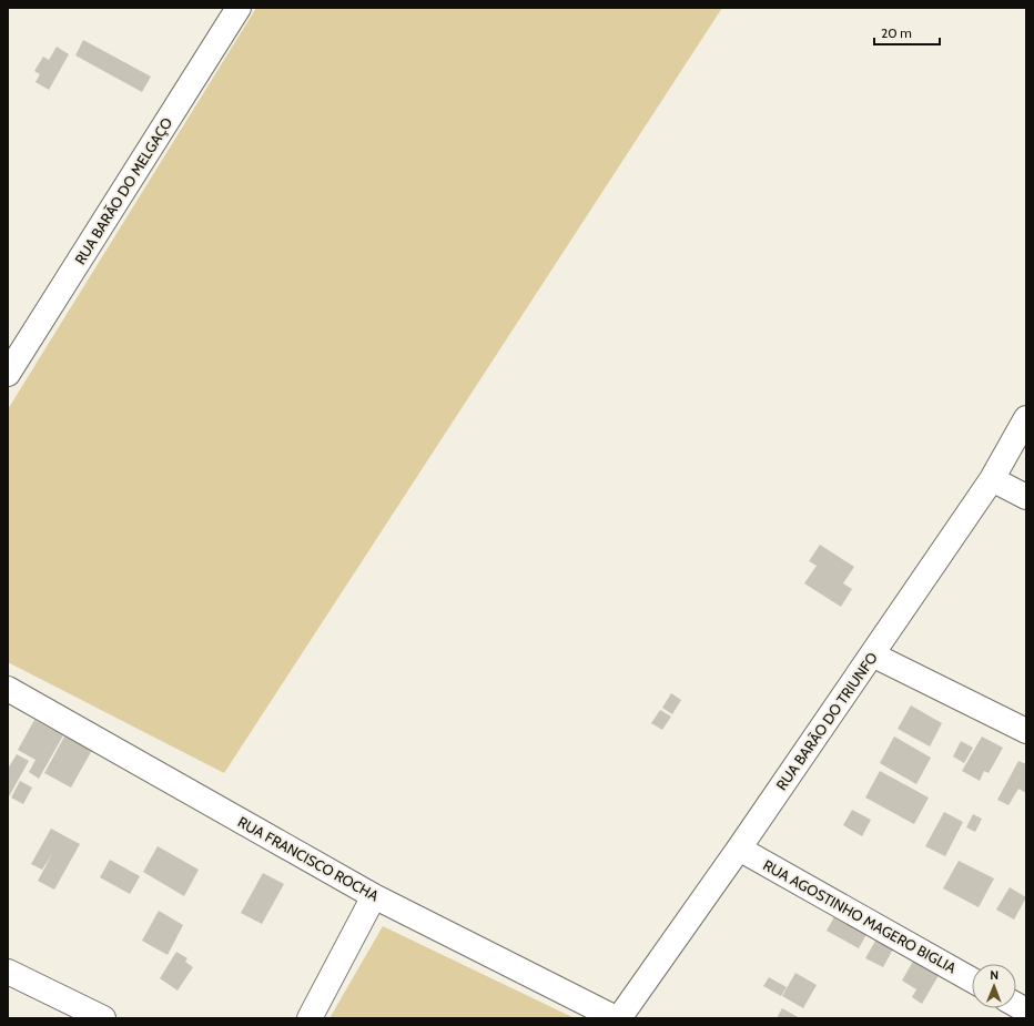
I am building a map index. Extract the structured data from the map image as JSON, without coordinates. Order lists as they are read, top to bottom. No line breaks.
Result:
{"streets":{"street":["RUA BARÃO DO MELGAÇO","RUA BARÃO DO TRIUNFO","RUA FRANCISCO ROCHA","RUA AGOSTINHO MAGERO BIGLIA"]},"crossings":[["RUA BARÃO DO TRIUNFO","RUA AGOSTINHO MAGERO BIGLIA"]],"scale_bar":"20 m","north":"top"}
